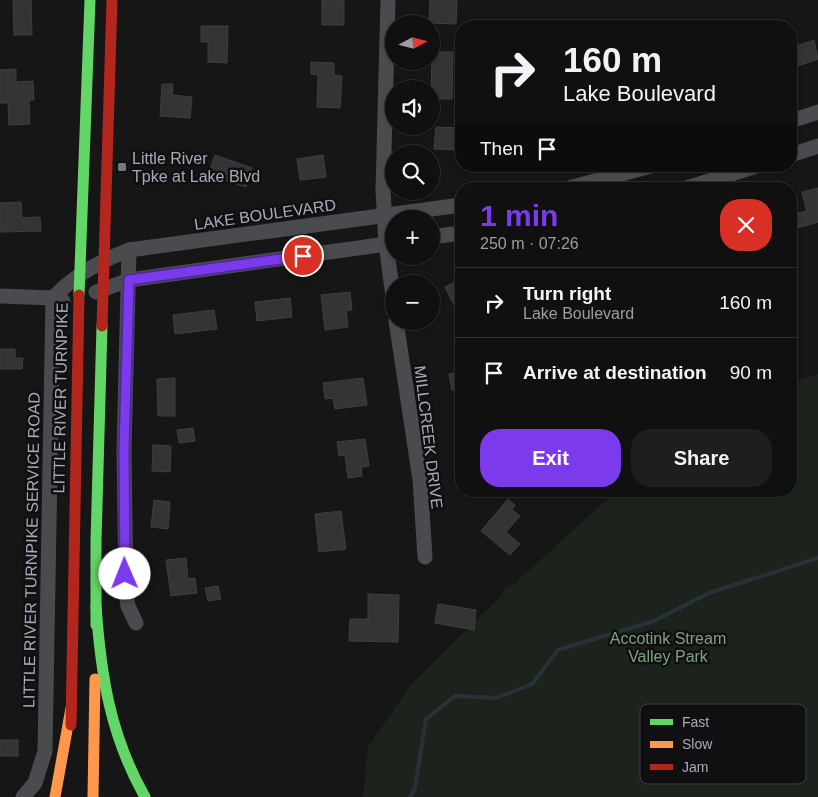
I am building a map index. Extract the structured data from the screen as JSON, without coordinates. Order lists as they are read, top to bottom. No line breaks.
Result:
{"streets":{"main road":["LITTLE RIVER TURNPIKE"],"street":["LAKE BOULEVARD","MILLCREEK DRIVE","LITTLE RIVER TURNPIKE SERVICE ROAD"]},"crossings":[["LAKE BOULEVARD","LITTLE RIVER TURNPIKE"],["LAKE BOULEVARD","LITTLE RIVER TURNPIKE SERVICE ROAD"]],"parks":["Accotink Stream Valley Park"],"places":{"transit":["Little River Tpke at Lake Blvd"]},"legend":["Fast","Slow","Jam"],"north":"right","page":{"map_buttons":["+","−"],"turn":["160 m","Lake Boulevard"],"then":"Then","heading":["1 min","250 m · 07:26"],"list":[{"name":"Turn right","note":"Lake Boulevard","value":"160 m"},{"name":"Arrive at destination","value":"90 m"}],"buttons":["Exit","Share"]}}
